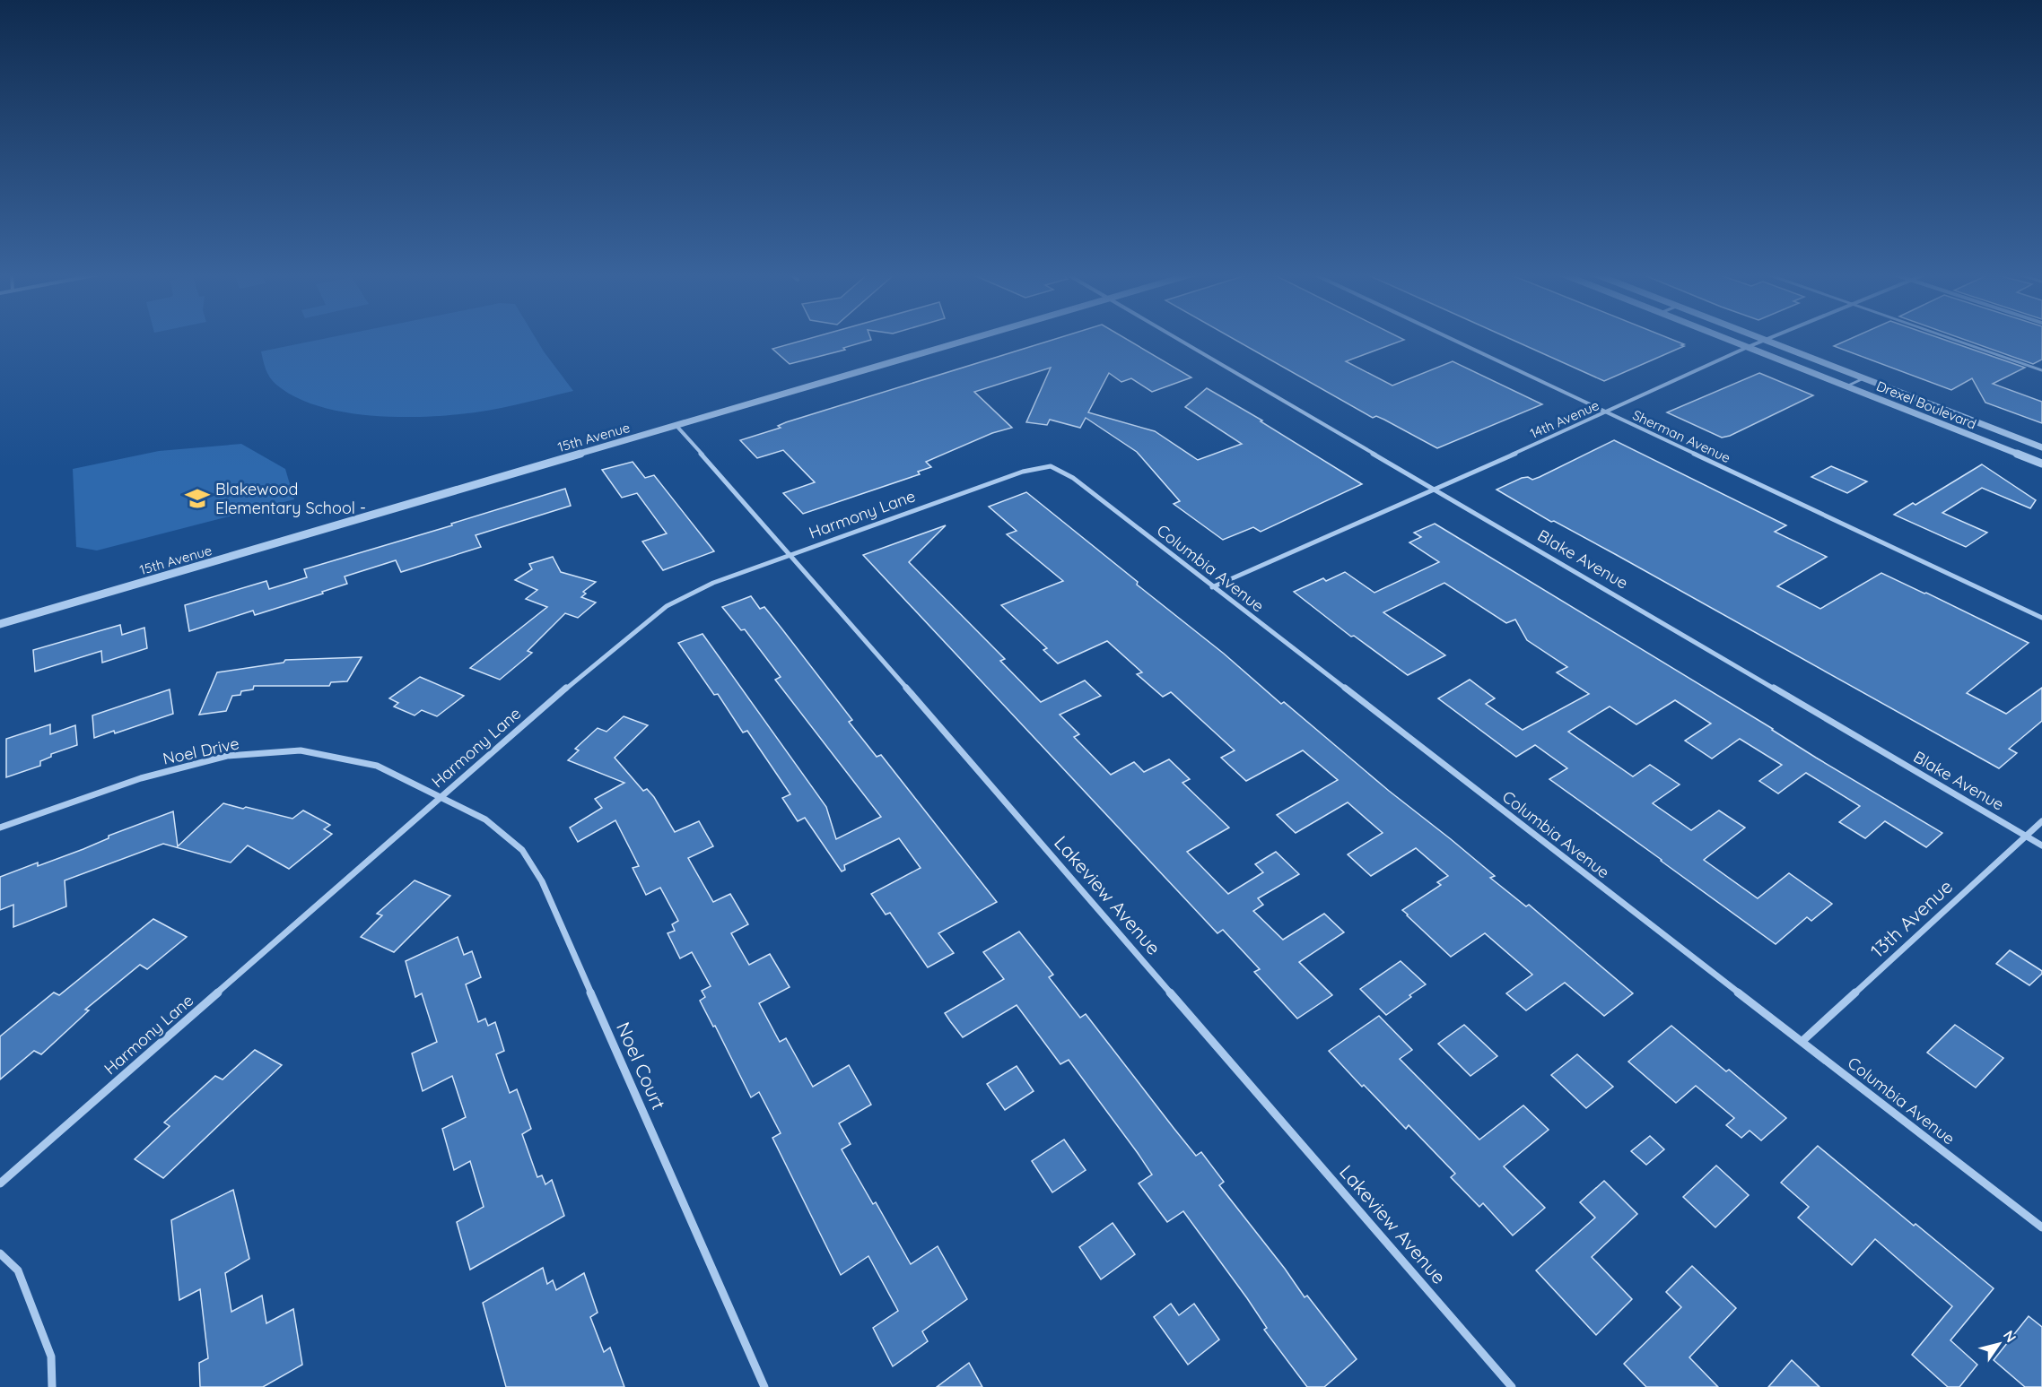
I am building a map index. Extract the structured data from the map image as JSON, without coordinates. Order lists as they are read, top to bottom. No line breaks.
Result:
{"streets":{"street":["Drexel Boulevard","14th Avenue","Sherman Avenue","15th Avenue","Harmony Lane","Blake Avenue","Columbia Avenue","Noel Drive","Lakeview Avenue","13th Avenue","Noel Court"]},"crossings":[["Drexel Boulevard","14th Avenue"],["14th Avenue","Sherman Avenue"],["14th Avenue","Blake Avenue"],["14th Avenue","Columbia Avenue"],["15th Avenue","Lakeview Avenue"],["Harmony Lane","Columbia Avenue"],["Harmony Lane","Noel Drive"],["Harmony Lane","Lakeview Avenue"],["Harmony Lane","Noel Court"],["Blake Avenue","13th Avenue"],["Columbia Avenue","13th Avenue"],["Noel Drive","Noel Court"]],"places":{"school or university":["Blakewood Elementary School -"]},"north":"top right"}
